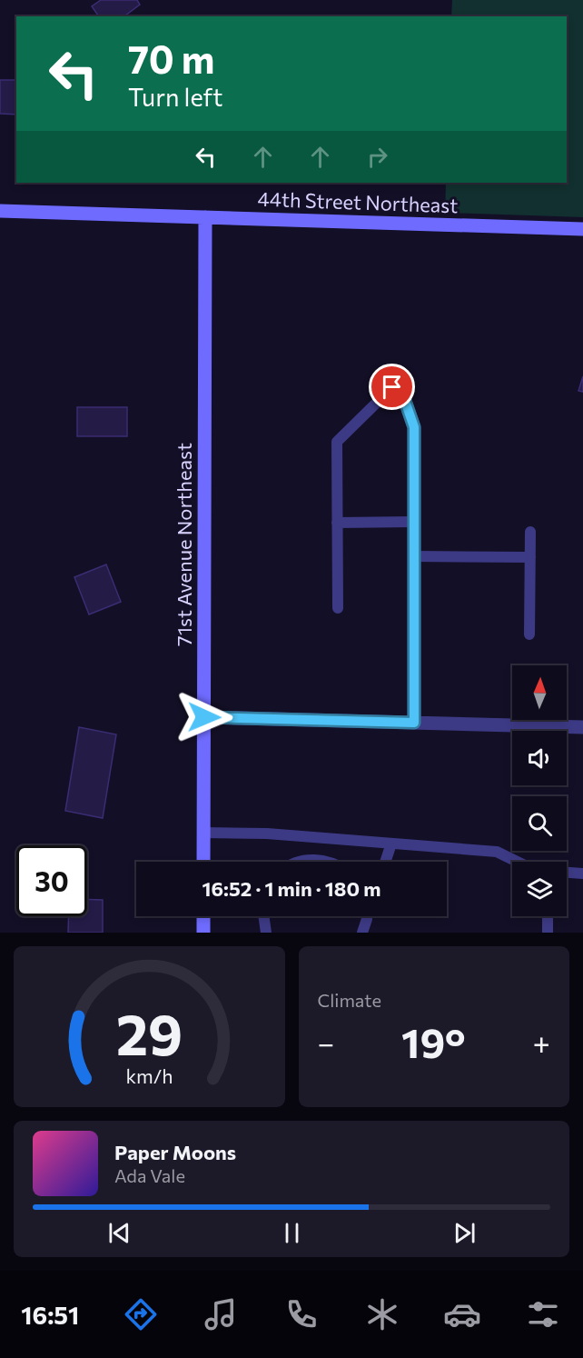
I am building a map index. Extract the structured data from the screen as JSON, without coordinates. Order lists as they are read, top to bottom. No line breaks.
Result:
{"streets":{"street":["44th Street Northeast","71st Avenue Northeast"]},"crossings":[["44th Street Northeast","71st Avenue Northeast"]],"north":"top","page":{"turn":["70 m","Turn left"],"limit":"30","trip":"16:52 · 1 min · 180 m","tile":"Climate","heat":["−","19°","+"],"song":["Paper Moons","Ada Vale"],"tabs":"16:51","gauge":["29","km/h"]}}
